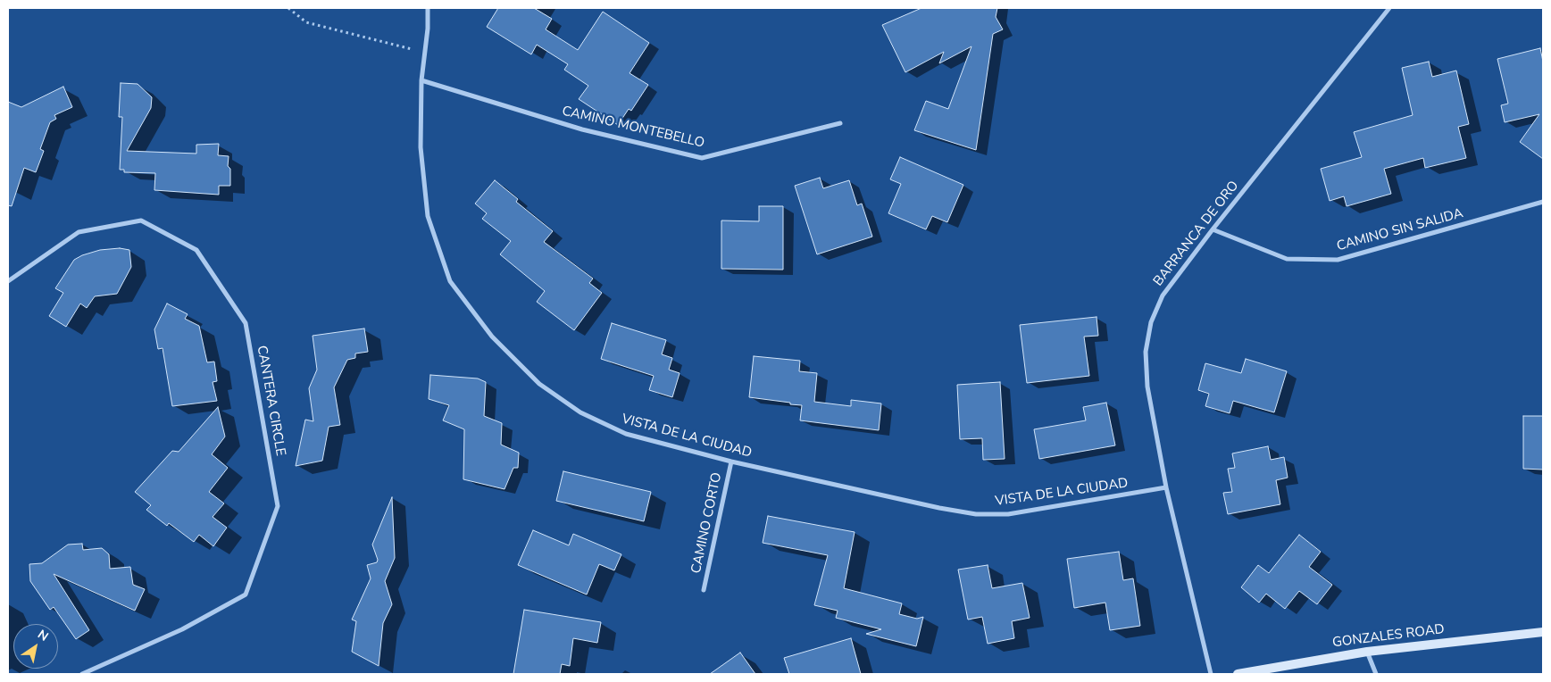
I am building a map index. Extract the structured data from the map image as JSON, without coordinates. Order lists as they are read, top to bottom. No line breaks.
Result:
{"streets":{"street":["CAMINO MONTEBELLO","CAMINO SIN SALIDA","BARRANCA DE ORO","CANTERA CIRCLE","VISTA DE LA CIUDAD","CAMINO CORTO","GONZALES ROAD"]},"crossings":[["CAMINO MONTEBELLO","VISTA DE LA CIUDAD"],["CAMINO SIN SALIDA","BARRANCA DE ORO"],["BARRANCA DE ORO","VISTA DE LA CIUDAD"],["VISTA DE LA CIUDAD","CAMINO CORTO"]],"north":"top right"}
